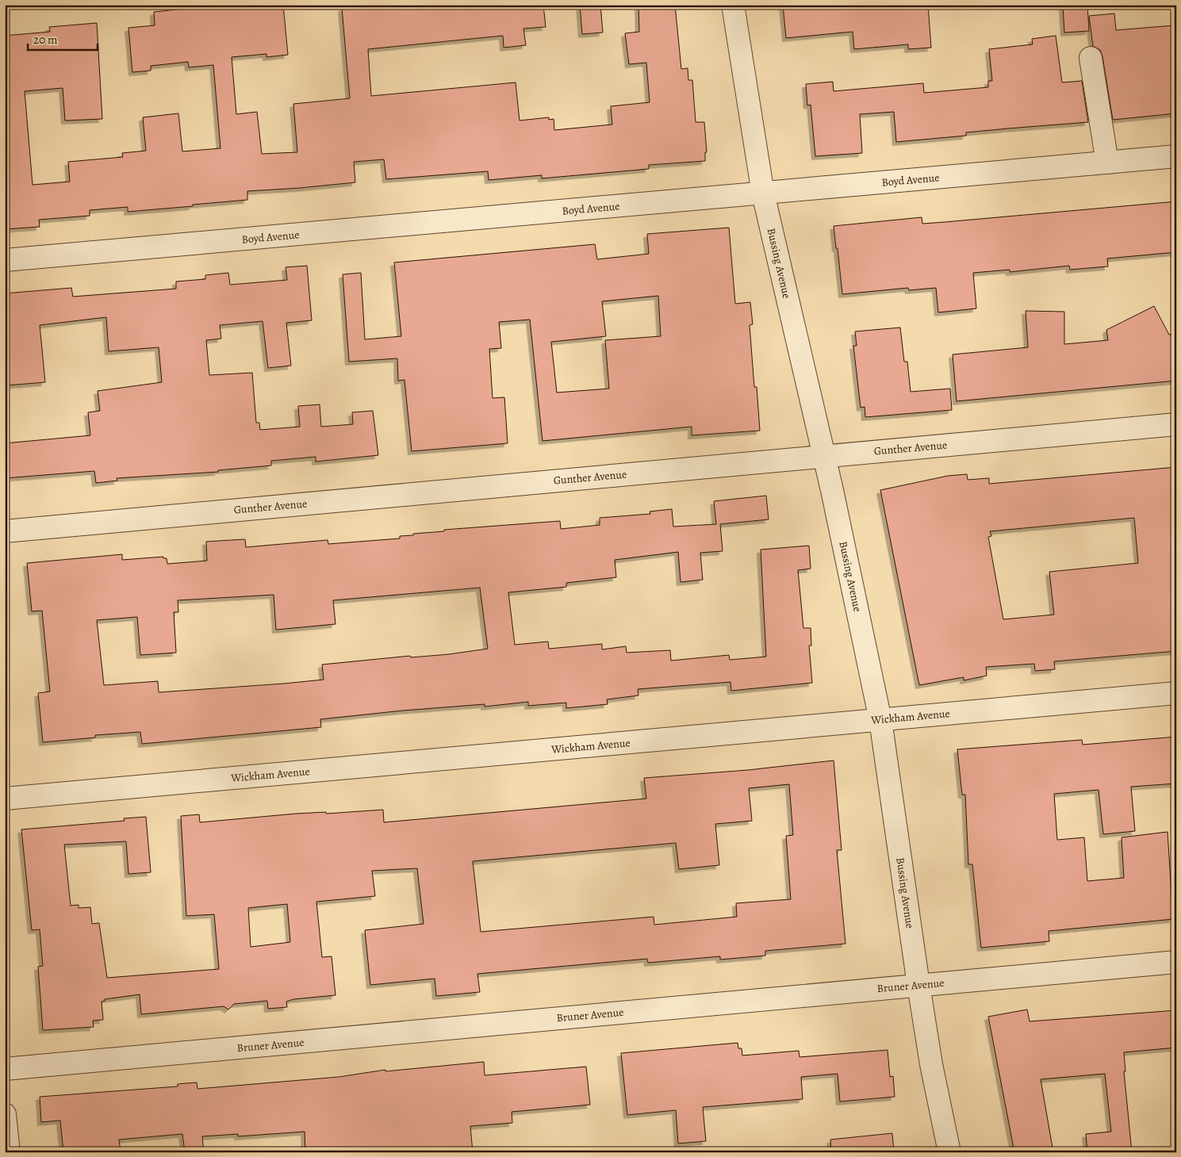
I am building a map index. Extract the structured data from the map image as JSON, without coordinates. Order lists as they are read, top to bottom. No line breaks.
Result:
{"streets":{"street":["Boyd Avenue","Bussing Avenue","Gunther Avenue","Wickham Avenue","Bruner Avenue"]},"crossings":[["Boyd Avenue","Bussing Avenue"],["Bussing Avenue","Gunther Avenue"],["Bussing Avenue","Wickham Avenue"],["Bussing Avenue","Bruner Avenue"]],"scale_bar":"20 m"}
